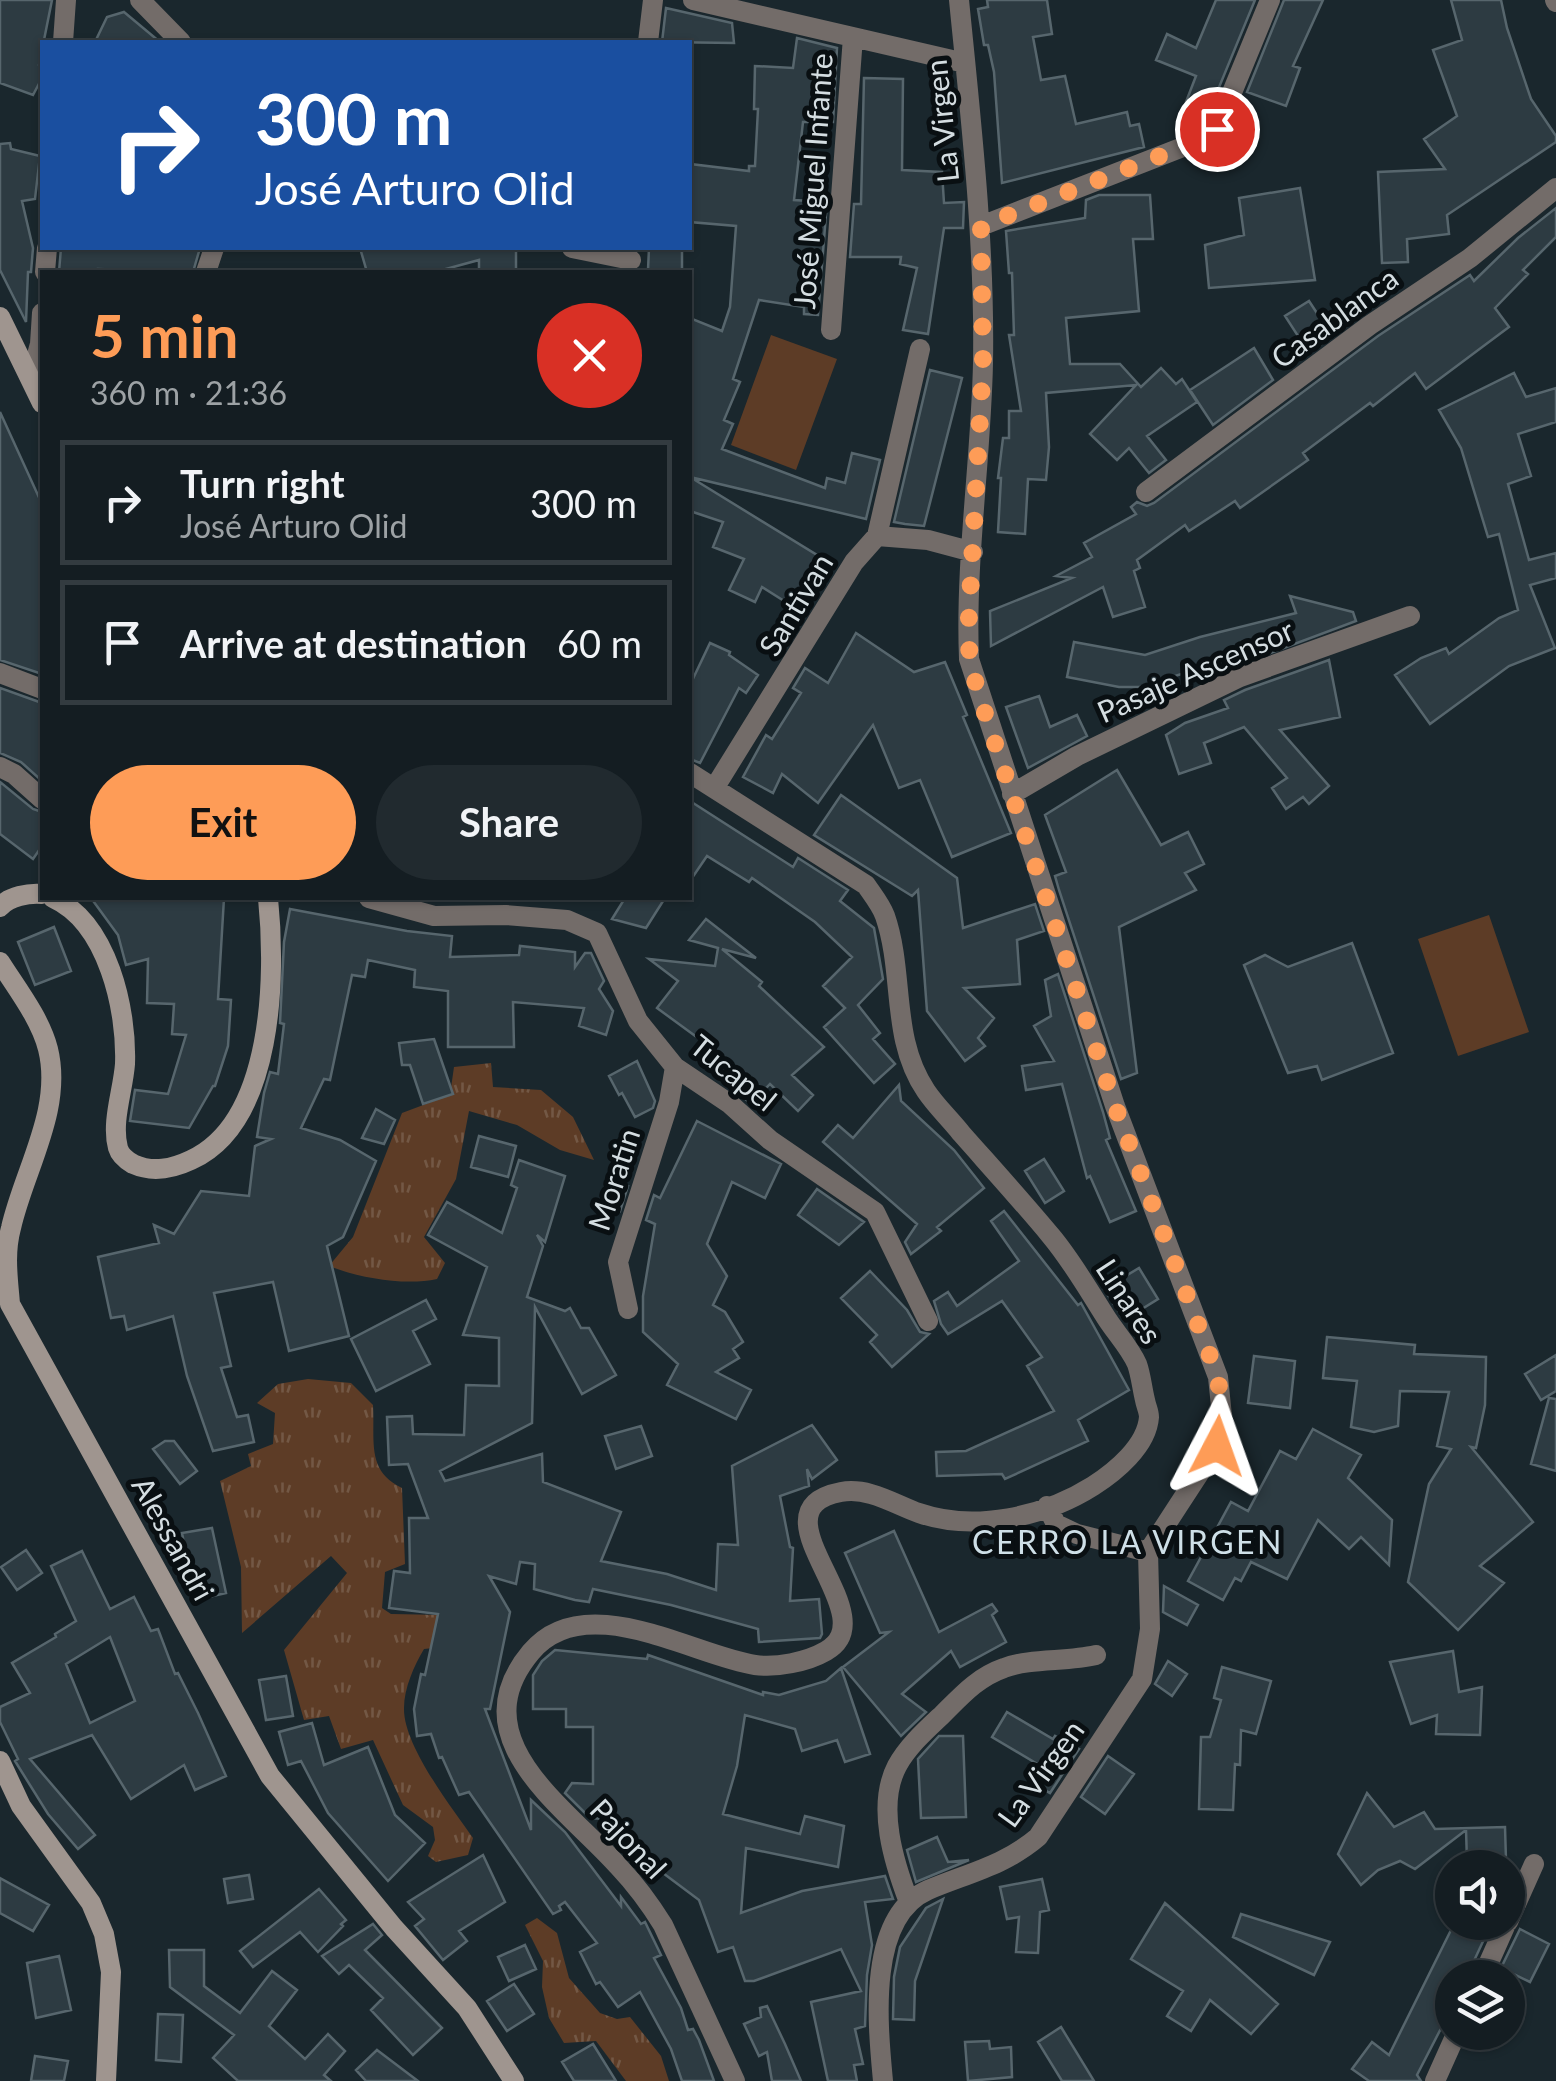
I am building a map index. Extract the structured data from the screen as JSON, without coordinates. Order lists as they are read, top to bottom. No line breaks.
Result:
{"streets":{"street":["La Virgen","José Miguel Infante","Casablanca","Santivan","Pasaje Ascensor","Tucapel","Moratin","Linares","Alessandri","Pajonal"]},"crossings":[["La Virgen","Pasaje Ascensor"],["Santivan","Linares"],["Tucapel","Moratin"],["Linares","Pajonal"]],"districts":["CERRO LA VIRGEN"],"page":{"turn":["300 m","José Arturo Olid"],"heading":["5 min","360 m · 21:36"],"list":[{"name":"Turn right","note":"José Arturo Olid","value":"300 m"},{"name":"Arrive at destination","value":"60 m"}],"buttons":["Exit","Share"]}}
